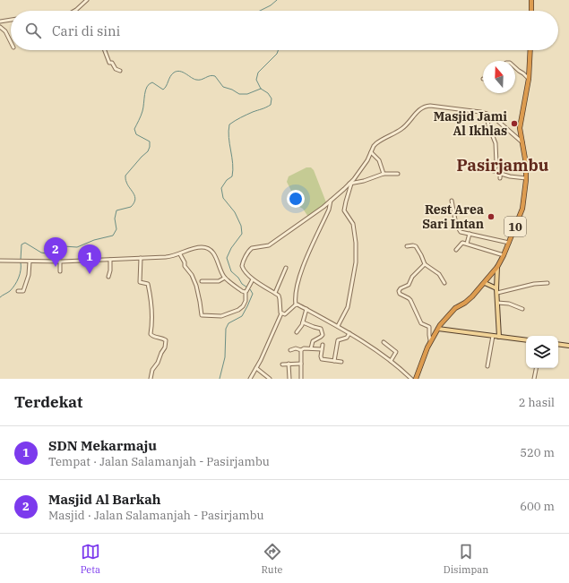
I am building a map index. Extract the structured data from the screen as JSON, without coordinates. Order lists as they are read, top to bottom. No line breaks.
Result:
{"streets":{"highway":["10"]},"districts":["Pasirjambu"],"places":["Masjid Jami Al Ikhlas","Rest Area Sari Intan"],"north":"top","page":{"search":"Cari di sini","pins":["2","1"],"heading":["Terdekat","2 hasil"],"list":[{"mark":"1","name":"SDN Mekarmaju","note":"Tempat · Jalan Salamanjah - Pasirjambu","value":"520 m"},{"mark":"2","name":"Masjid Al Barkah","note":"Masjid · Jalan Salamanjah - Pasirjambu","value":"600 m"}],"nav":["Peta","Rute","Disimpan"]}}
